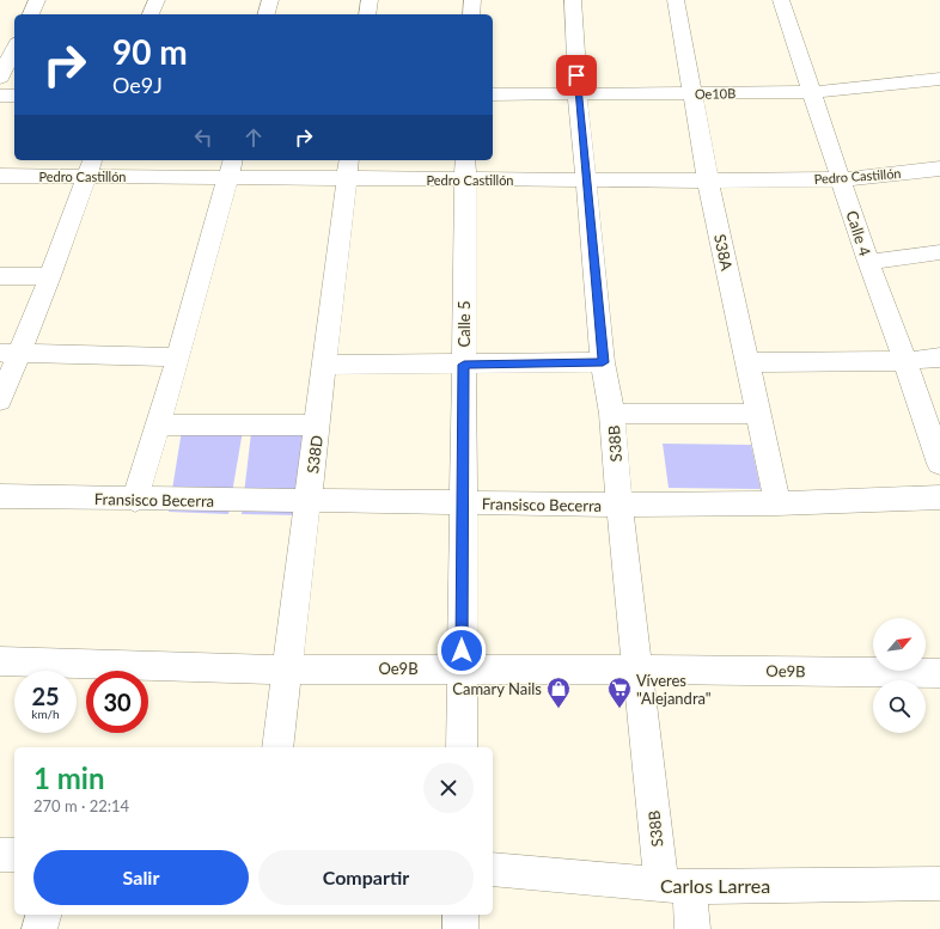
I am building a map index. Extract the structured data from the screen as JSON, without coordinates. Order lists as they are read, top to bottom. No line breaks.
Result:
{"streets":{"street":["Oe10B","Pedro Castillón","Calle 4","S38A","Calle 5","S38B","S38D","Fransisco Becerra","Oe9B","Carlos Larrea"]},"crossings":[["Oe10B","Calle 4"],["Oe10B","S38A"],["Oe10B","S38B"],["Pedro Castillón","Calle 4"],["Pedro Castillón","S38A"],["Pedro Castillón","Calle 5"],["Pedro Castillón","S38B"],["Pedro Castillón","S38D"],["S38A","Fransisco Becerra"],["Calle 5","Fransisco Becerra"],["Calle 5","Oe9B"],["S38B","Fransisco Becerra"],["S38B","Oe9B"],["S38B","Carlos Larrea"],["S38D","Fransisco Becerra"],["S38D","Oe9B"]],"places":{"shop":["Camary Nails"],"supermarket":["Víveres \"Alejandra\""]},"north":"top right","page":{"turn":["90 m","Oe9J"],"speed":"25 km/h","limit":"30","heading":["1 min","270 m · 22:14"],"buttons":["Salir","Compartir"]}}
